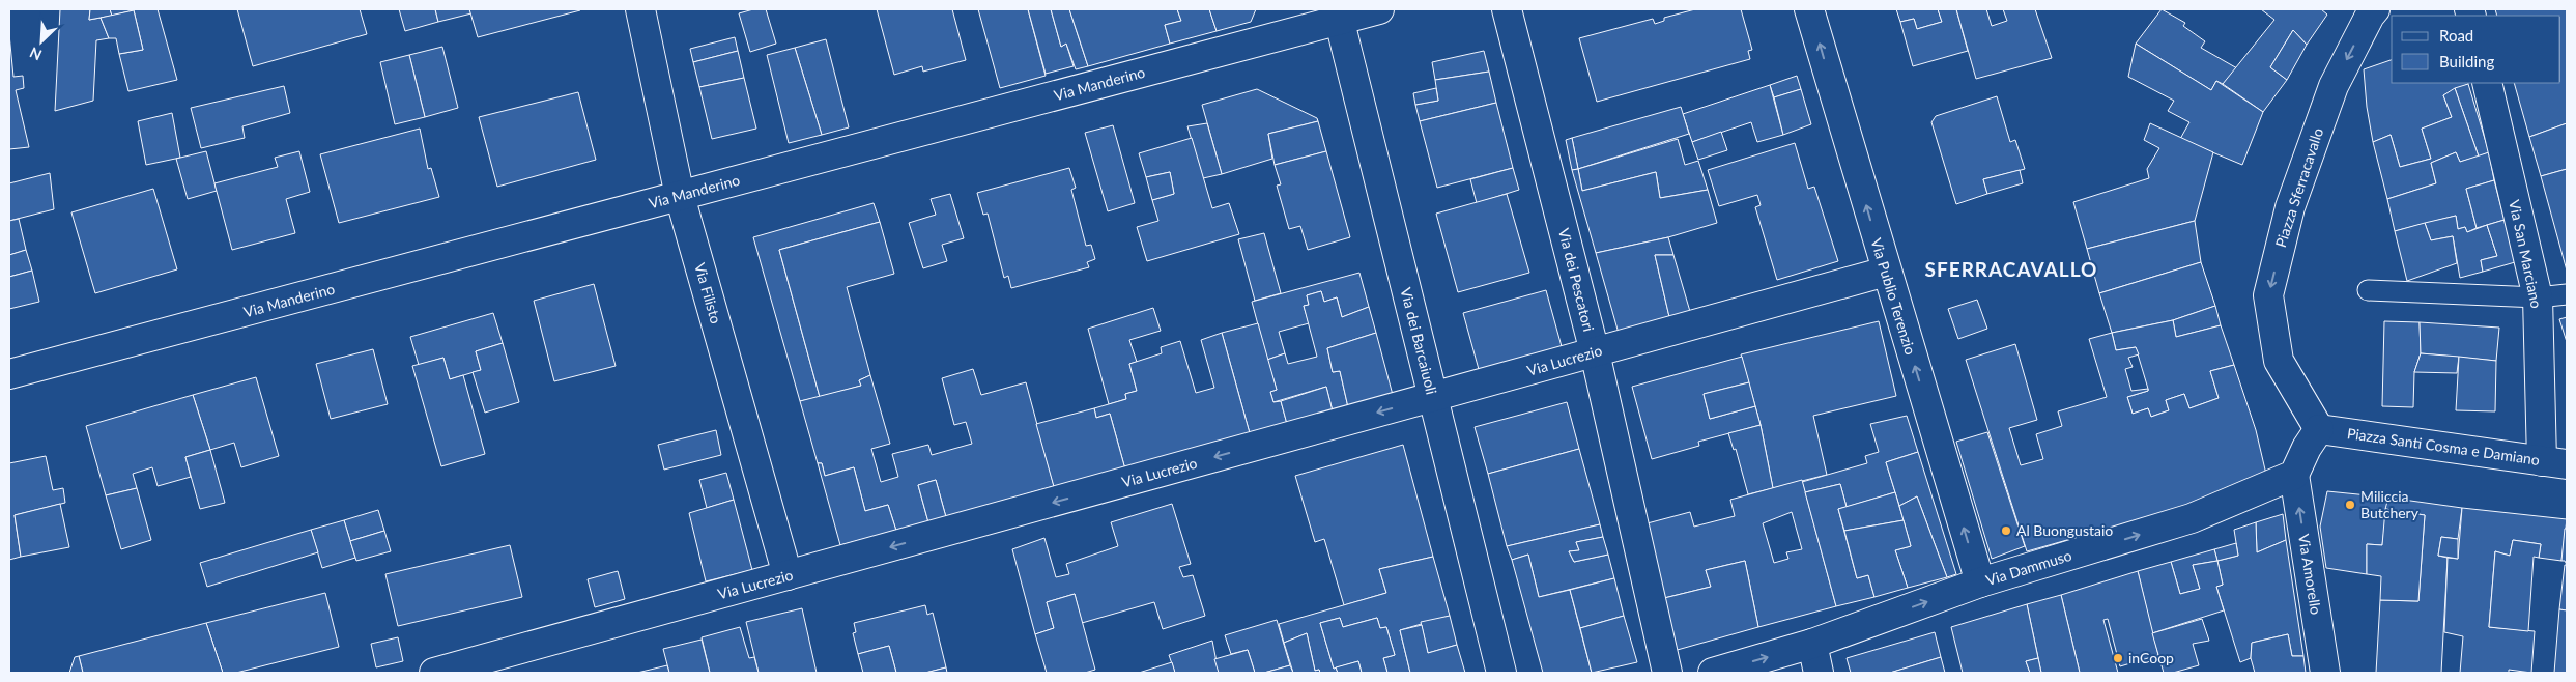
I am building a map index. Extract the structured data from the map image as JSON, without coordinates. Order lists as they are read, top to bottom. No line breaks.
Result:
{"streets":{"street":["Via Manderino","Piazza Sferracavallo","Via San Marciano","Via dei Pescatori","Via Filisto","Via Publio Terenzio","Via dei Barcaiuoli","Via Lucrezio","Piazza Santi Cosma e Damiano","Via Dammuso","Via Amorello"]},"crossings":[["Via Manderino","Via Filisto"],["Via Manderino","Via dei Barcaiuoli"],["Piazza Sferracavallo","Piazza Santi Cosma e Damiano"],["Via San Marciano","Piazza Santi Cosma e Damiano"],["Via dei Pescatori","Via Lucrezio"],["Via Filisto","Via Lucrezio"],["Via Publio Terenzio","Via Lucrezio"],["Via Publio Terenzio","Via Dammuso"],["Via dei Barcaiuoli","Via Lucrezio"],["Via Dammuso","Via Amorello"]],"one_way":["Piazza Sferracavallo","Via Publio Terenzio","Via Lucrezio","Via Dammuso","Via Amorello"],"districts":["SFERRACAVALLO"],"places":["Miliccia Butchery","Al Buongustaio","inCoop"],"legend":["Road","Building"],"north":"bottom left"}
